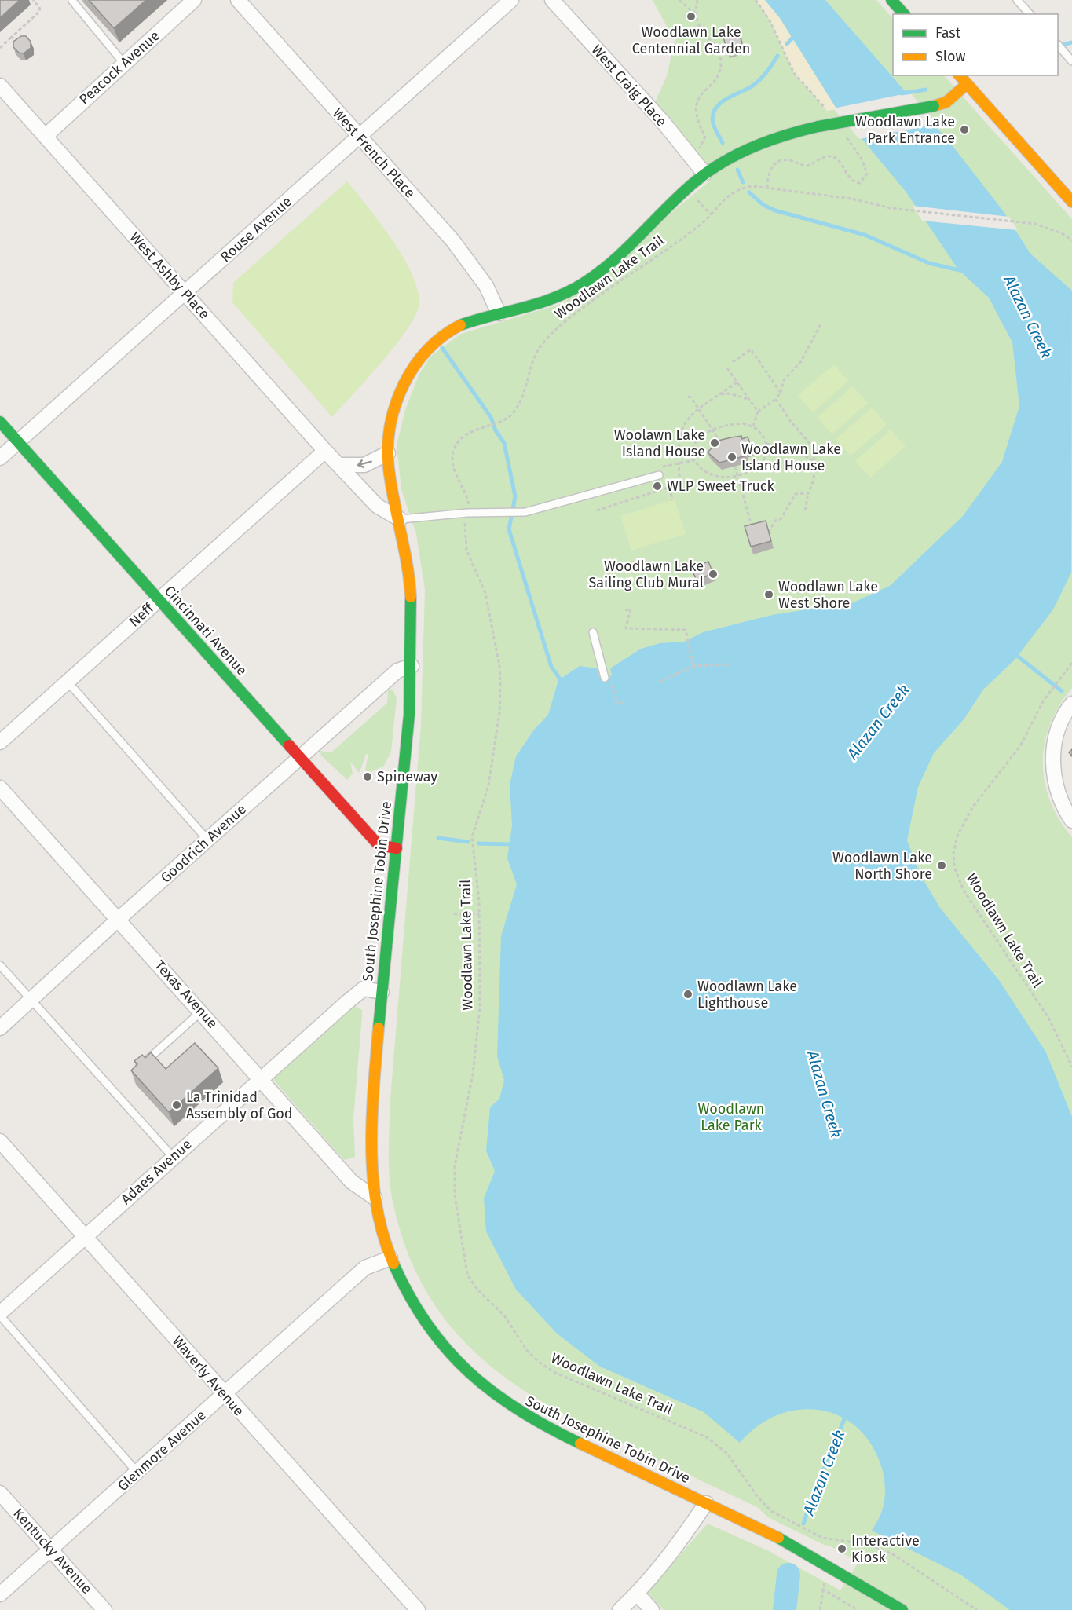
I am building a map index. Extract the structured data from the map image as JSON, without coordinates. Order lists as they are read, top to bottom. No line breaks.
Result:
{"streets":{"street":["Peacock Avenue","West Craig Place","West French Place","Rouse Avenue","West Ashby Place","Neff","Cincinnati Avenue","Goodrich Avenue","South Josephine Tobin Drive","Texas Avenue","Adaes Avenue","Waverly Avenue","Glenmore Avenue","Kentucky Avenue"],"path":["Woodlawn Lake Trail"]},"crossings":[["Peacock Avenue","West Ashby Place"],["West Craig Place","South Josephine Tobin Drive"],["West French Place","Rouse Avenue"],["West French Place","South Josephine Tobin Drive"],["Rouse Avenue","West Ashby Place"],["Rouse Avenue","Cincinnati Avenue"],["West Ashby Place","Neff"],["West Ashby Place","South Josephine Tobin Drive"],["Neff","Cincinnati Avenue"],["Cincinnati Avenue","Goodrich Avenue"],["Cincinnati Avenue","South Josephine Tobin Drive"],["Goodrich Avenue","South Josephine Tobin Drive"],["Goodrich Avenue","Texas Avenue"],["South Josephine Tobin Drive","Texas Avenue"],["South Josephine Tobin Drive","Adaes Avenue"],["South Josephine Tobin Drive","Glenmore Avenue"],["Texas Avenue","Adaes Avenue"],["Adaes Avenue","Waverly Avenue"],["Waverly Avenue","Glenmore Avenue"],["Glenmore Avenue","Kentucky Avenue"]],"water":["Alazan Creek"],"parks":["Woodlawn Lake Park"],"places":["Woodlawn Lake Centennial Garden","Woodlawn Lake Park Entrance","Woolawn Lake Island House","Woodlawn Lake Island House","WLP Sweet Truck","Woodlawn Lake Sailing Club Mural","Woodlawn Lake West Shore","Spineway","Woodlawn Lake North Shore","Woodlawn Lake Lighthouse","La Trinidad Assembly of God","Interactive Kiosk"],"legend":["Fast","Slow"]}
